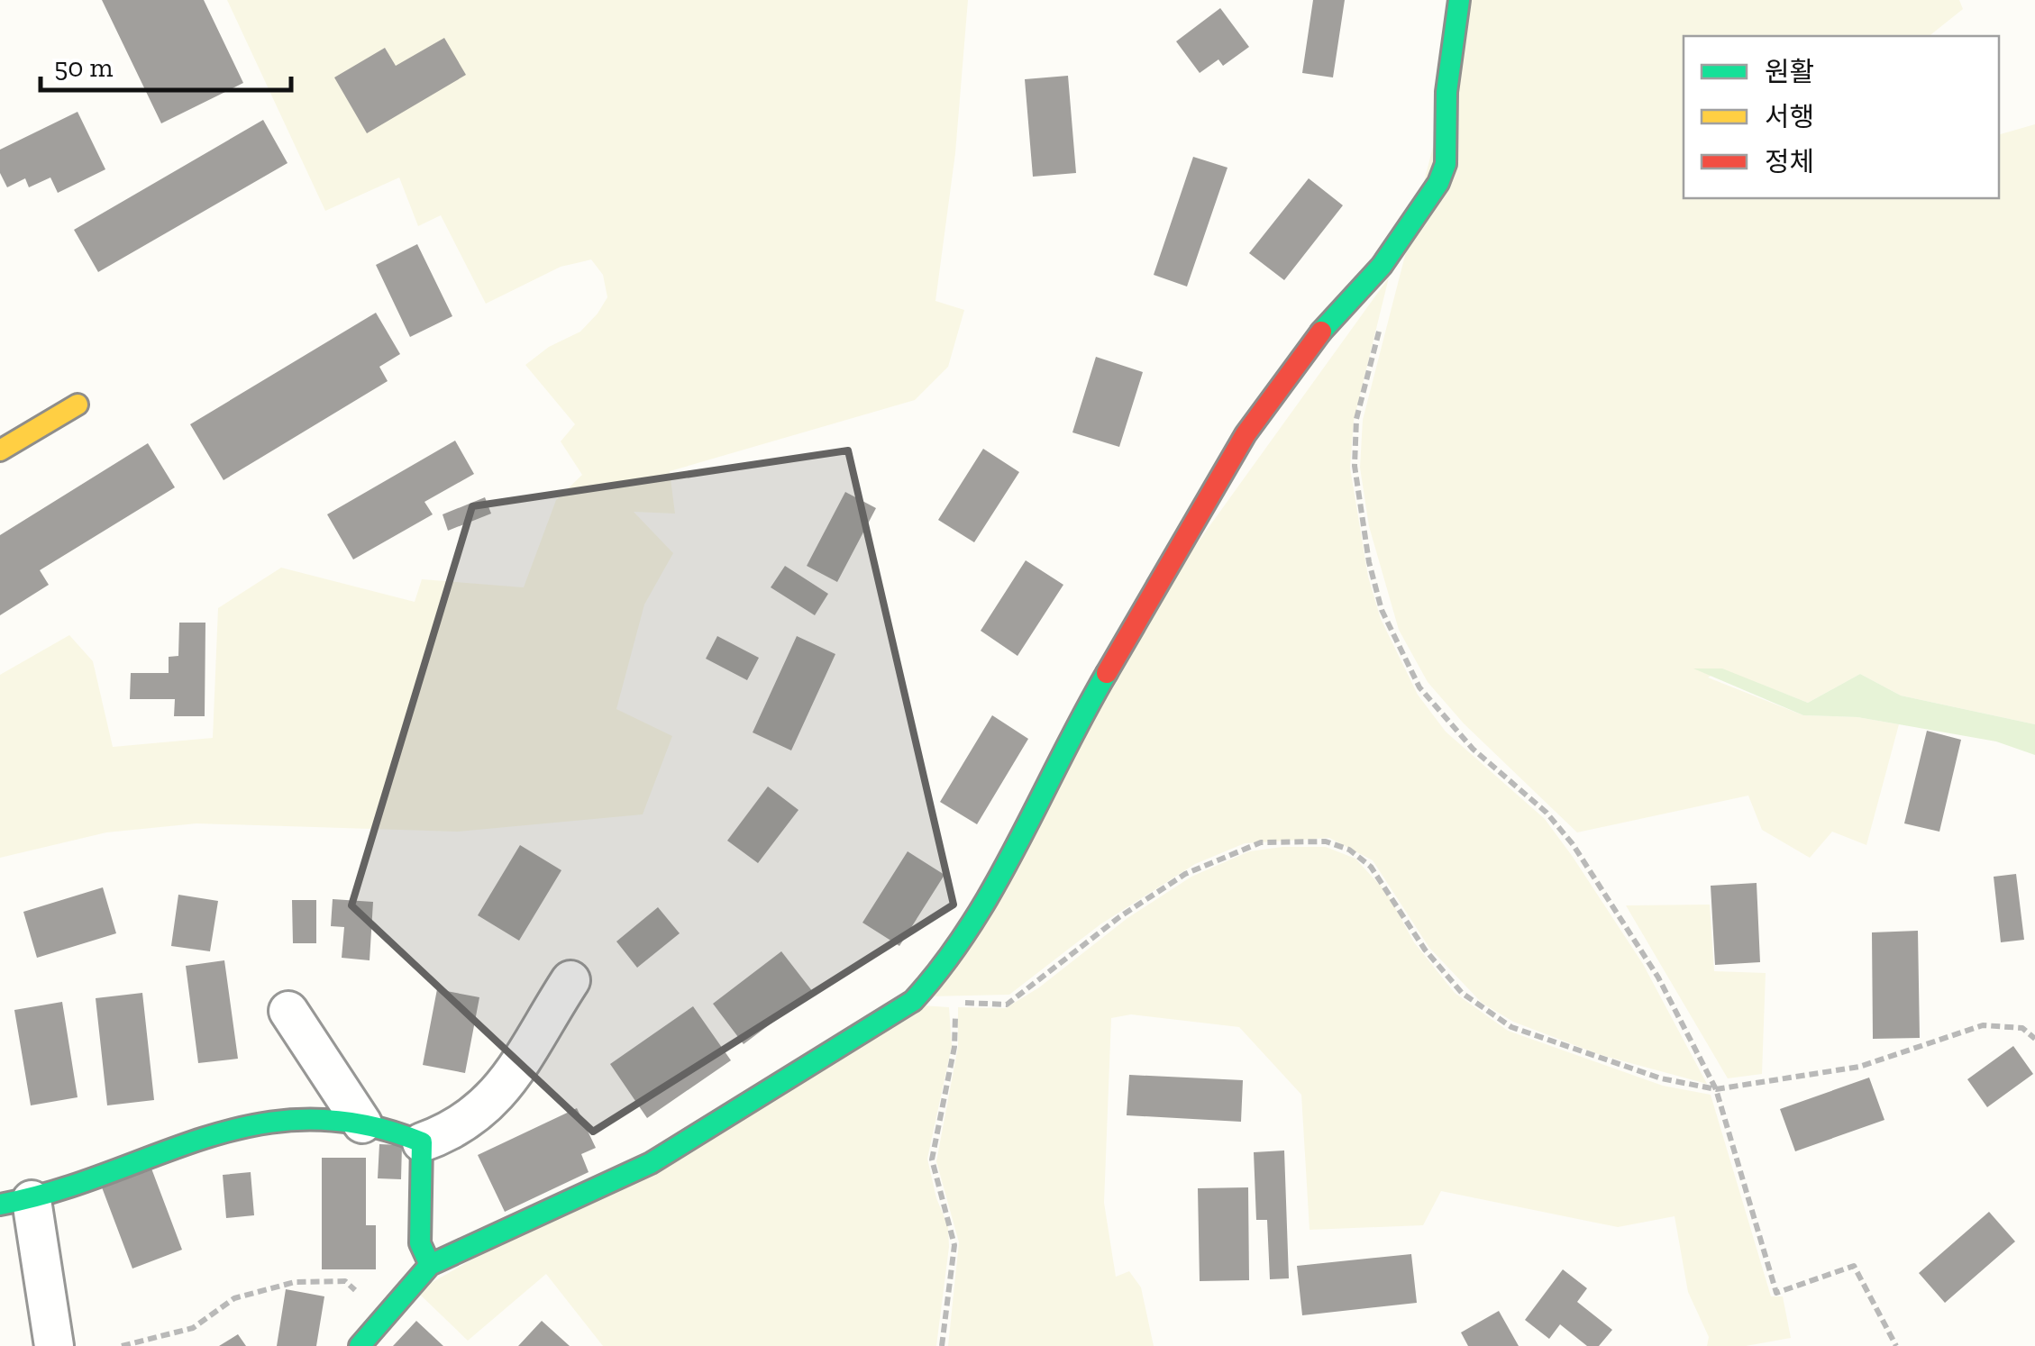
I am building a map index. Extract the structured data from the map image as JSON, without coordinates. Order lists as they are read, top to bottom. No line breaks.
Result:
{"legend":["원활","서행","정체"],"scale_bar":"50 m"}
